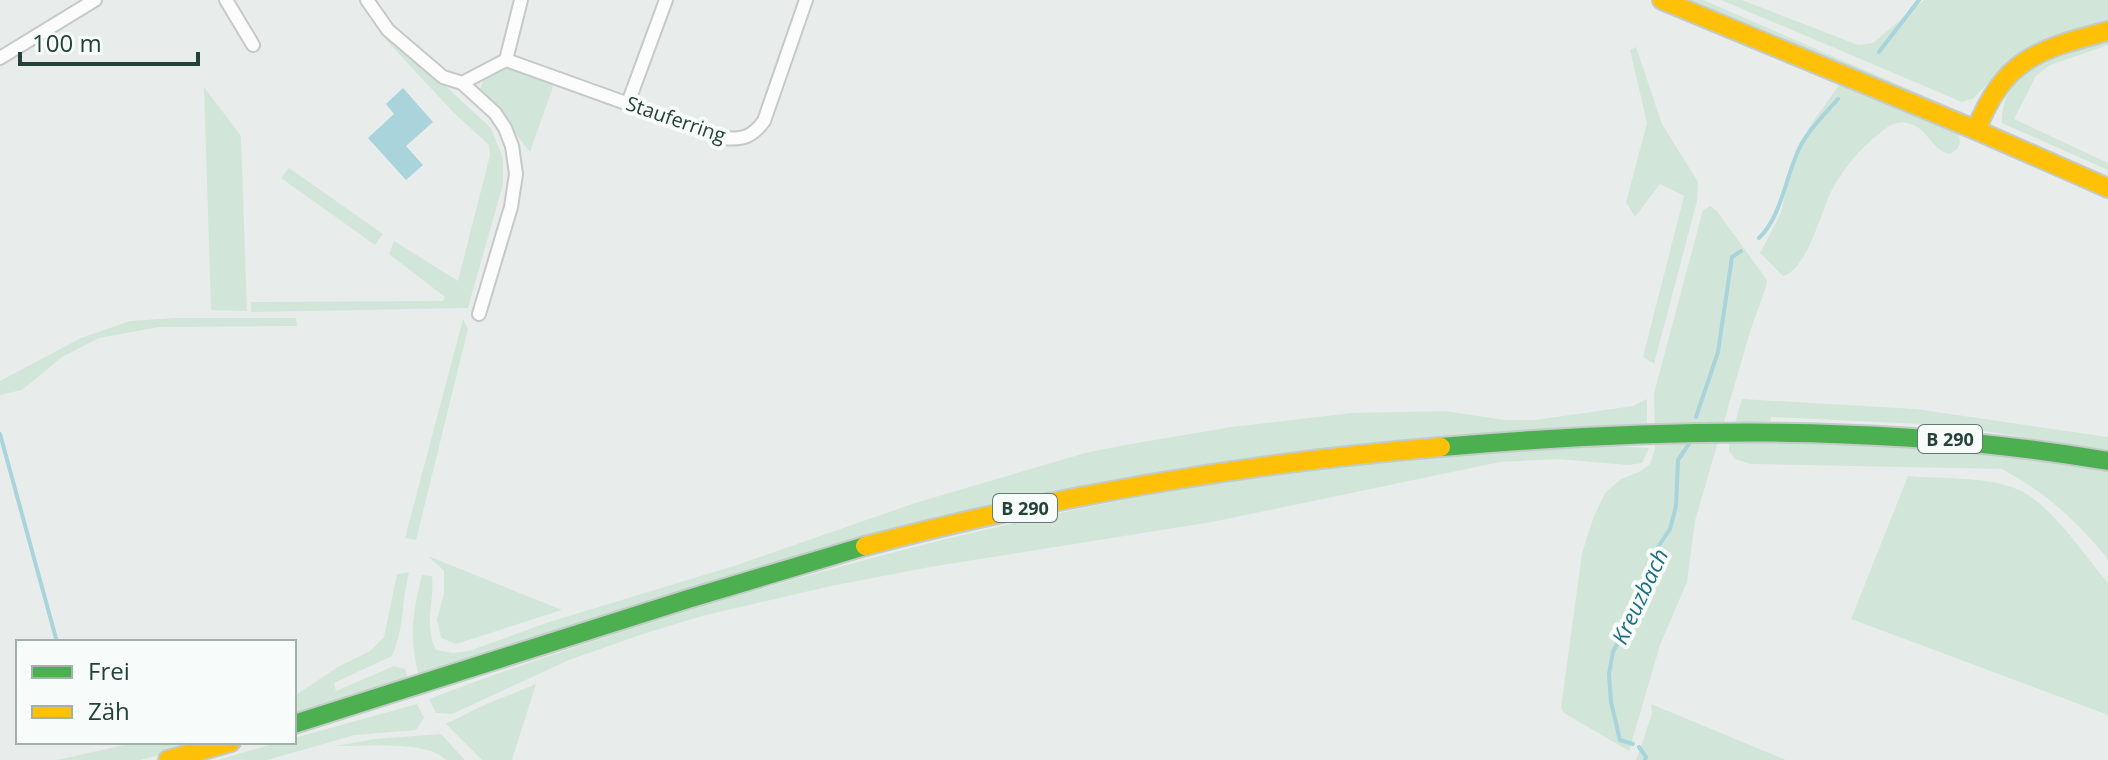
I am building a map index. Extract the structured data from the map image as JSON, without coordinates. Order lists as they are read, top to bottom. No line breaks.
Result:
{"streets":{"main road":["B 290"],"street":["Stauferring"]},"water":["Kreuzbach"],"legend":["Frei","Zäh"],"scale_bar":"100 m"}
